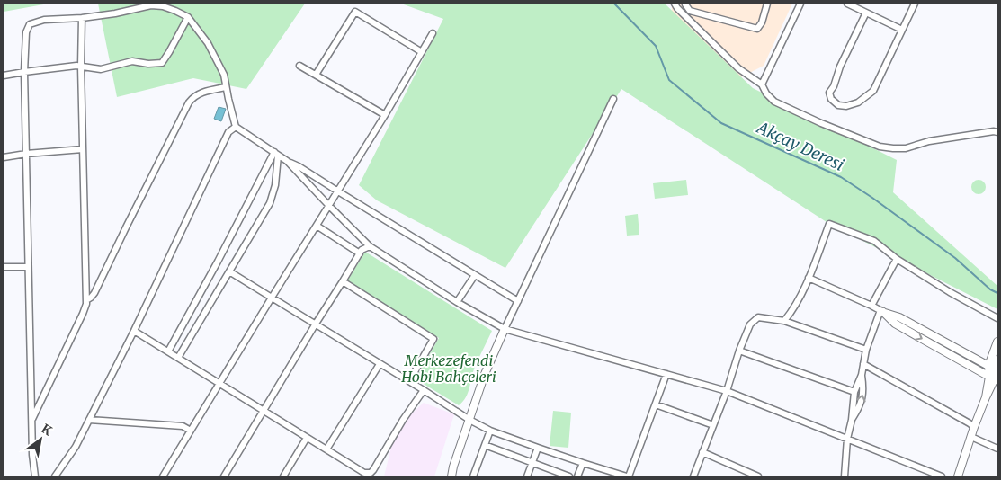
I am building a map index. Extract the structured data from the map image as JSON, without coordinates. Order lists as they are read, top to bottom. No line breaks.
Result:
{"water":["Akçay Deresi"],"parks":["Merkezefendi Hobi Bahçeleri"],"north":"top right"}
